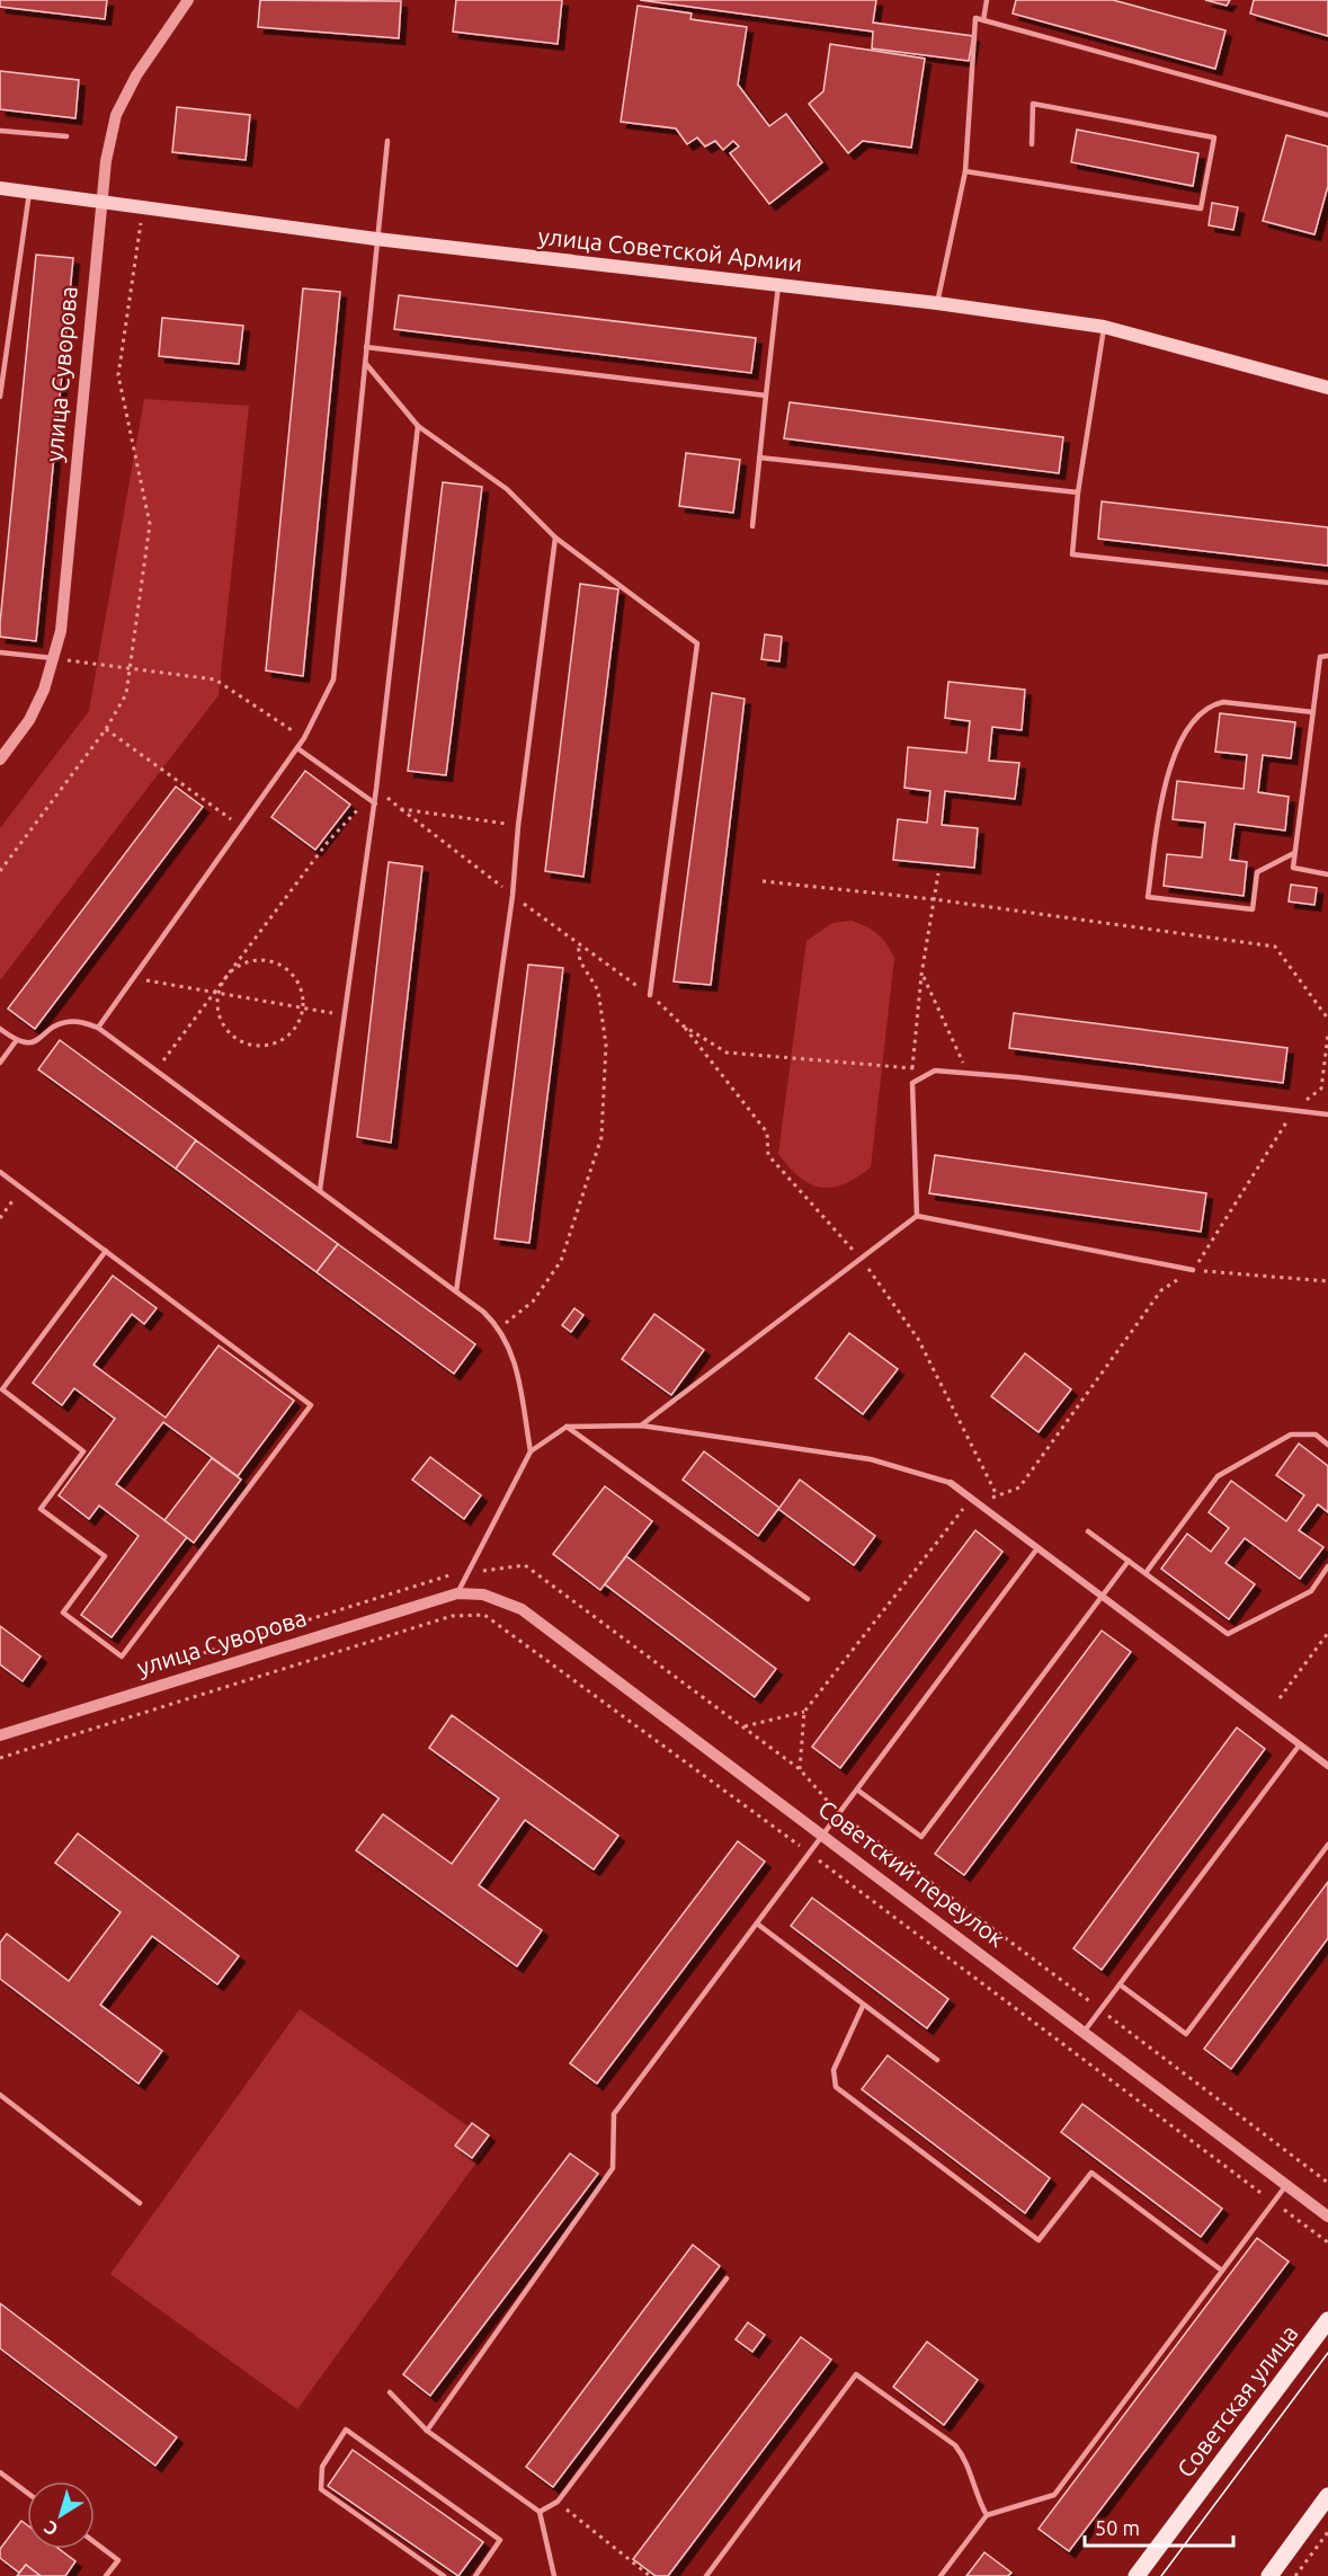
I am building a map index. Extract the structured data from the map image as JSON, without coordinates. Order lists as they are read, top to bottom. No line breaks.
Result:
{"streets":{"main road":["улица Советской Армии","Советская улица"],"street":["улица Суворова","Советский переулок"]},"crossings":[["улица Советской Армии","улица Суворова"],["улица Суворова","Советский переулок"]],"scale_bar":"50 m","north":"bottom left"}
